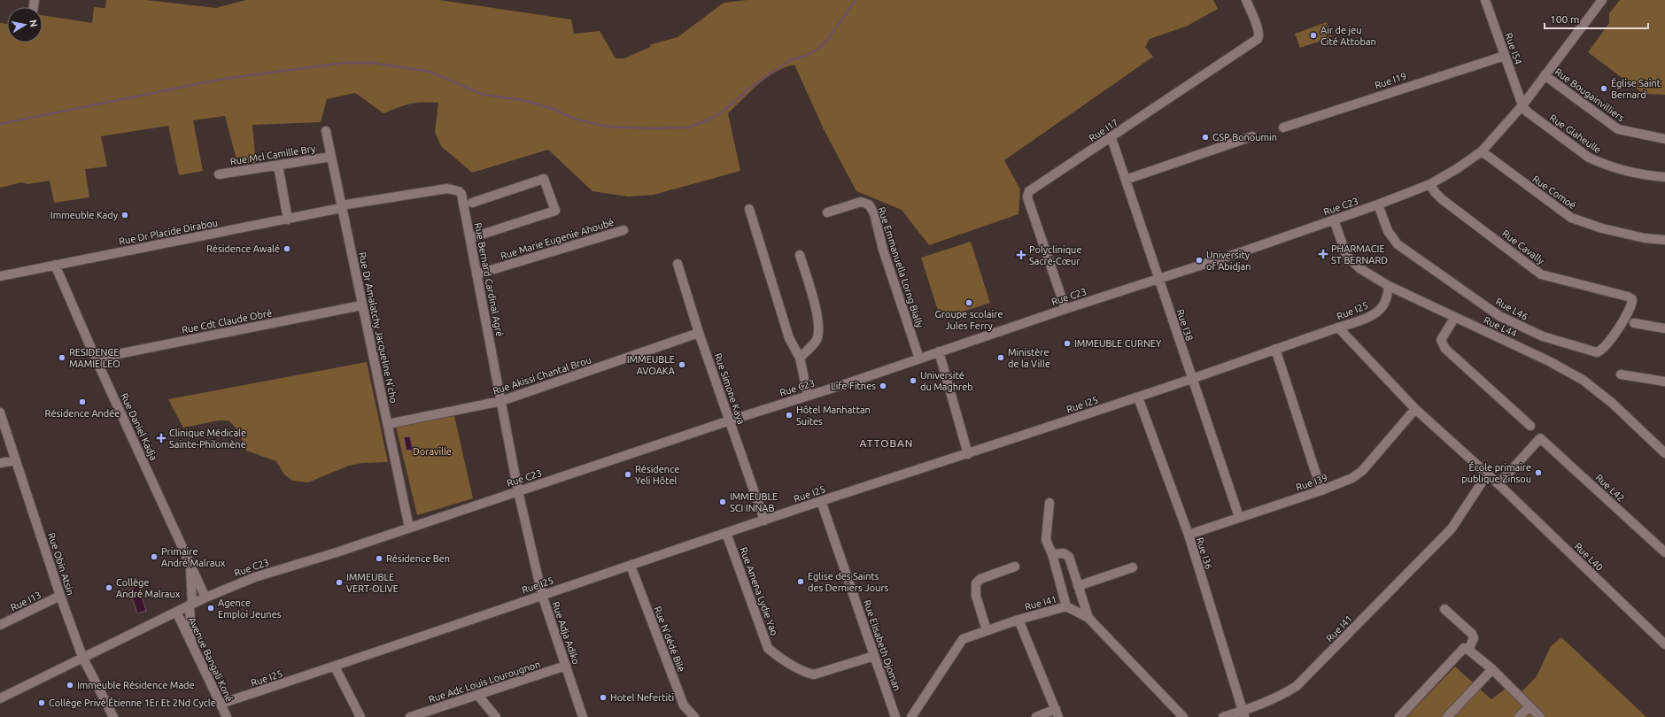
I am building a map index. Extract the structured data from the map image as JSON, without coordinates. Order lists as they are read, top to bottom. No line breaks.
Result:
{"streets":{"street":["Rue I54","Rue I19","Rue Bougainvilliers","Rue I17","Rue Glaheulle","Rue Mcl Camille Bry","Rue Comoé","Rue C23","Rue Dr Placide Dirabou","Rue Marie Eugenie Ahoubé","Rue Cavally","Rue Emmanuella Lorng Bially","Rue Bernard Cardinal Agré","Rue L46","Rue I25","Rue Cdt Claude Obré","Rue I38","Rue L44","Rue Dr Amalatchy Jacqueline N'cho","Rue Akissi Chantal Brou","Rue Simone Kaya","Rue Daniel Kadja","Rue I39","Rue L42","Rue I36","Rue L40","Rue Obin Atsin","Rue Amena Lydie Yao","Rue I13","Rue I41","Rue Adja Adiko","Rue N'dédé Bilé","Rue Elisabeth Djoman","Avenue Bangali Koné","Rue Adc Louis Lourougnon"]},"crossings":[["Rue I54","Rue I19"],["Rue I54","Rue Glaheulle"],["Rue I54","Rue C23"],["Rue Bougainvilliers","Rue C23"],["Rue I17","Rue C23"],["Rue I17","Rue I38"],["Rue Glaheulle","Rue C23"],["Rue Mcl Camille Bry","Rue Dr Amalatchy Jacqueline N'cho"],["Rue Comoé","Rue C23"],["Rue C23","Rue Cavally"],["Rue C23","Rue Emmanuella Lorng Bially"],["Rue C23","Rue Bernard Cardinal Agré"],["Rue C23","Rue L46"],["Rue C23","Rue I38"],["Rue C23","Rue L44"],["Rue C23","Rue Dr Amalatchy Jacqueline N'cho"],["Rue C23","Rue Simone Kaya"],["Rue C23","Rue Daniel Kadja"],["Rue C23","Rue Obin Atsin"],["Rue C23","Rue Adja Adiko"],["Rue C23","Avenue Bangali Koné"],["Rue Dr Placide Dirabou","Rue Bernard Cardinal Agré"],["Rue Dr Placide Dirabou","Rue Dr Amalatchy Jacqueline N'cho"],["Rue Dr Placide Dirabou","Rue Daniel Kadja"],["Rue Marie Eugenie Ahoubé","Rue Bernard Cardinal Agré"],["Rue Cavally","Rue L46"],["Rue Bernard Cardinal Agré","Rue Dr Amalatchy Jacqueline N'cho"],["Rue Bernard Cardinal Agré","Rue Akissi Chantal Brou"],["Rue Bernard Cardinal Agré","Rue Adja Adiko"],["Rue I25","Rue I38"],["Rue I25","Rue L44"],["Rue I25","Rue Simone Kaya"],["Rue I25","Rue I36"],["Rue I25","Rue L40"],["Rue I25","Rue Amena Lydie Yao"],["Rue I25","Rue Adja Adiko"],["Rue I25","Rue N'dédé Bilé"],["Rue I25","Rue Elisabeth Djoman"],["Rue I25","Avenue Bangali Koné"],["Rue Cdt Claude Obré","Rue Dr Amalatchy Jacqueline N'cho"],["Rue Cdt Claude Obré","Rue Daniel Kadja"],["Rue I38","Rue I39"],["Rue Dr Amalatchy Jacqueline N'cho","Rue Akissi Chantal Brou"],["Rue Akissi Chantal Brou","Rue Simone Kaya"],["Rue I39","Rue I36"],["Rue I39","Rue L40"],["Rue L42","Rue L40"],["Rue I36","Rue I41"],["Rue L40","Rue I41"],["Rue Obin Atsin","Rue I13"],["Rue Amena Lydie Yao","Rue Elisabeth Djoman"],["Rue Adja Adiko","Rue Adc Louis Lourougnon"]],"districts":["ATTOBAN"],"parks":["Doraville"],"places":{"other":["Air de jeu Cité Attoban","Église Saint Bernard","GSP Bonoumin","Immeuble Kady","Résidence Awalé","University of Abidjan","Groupe scolaire Jules Ferry","IMMEUBLE CURNEY","RESIDENCE MAMIE LEO","Ministère de la Ville","IMMEUBLE AVOAKA","Université du Maghreb","Life Fitnes","Résidence Andée","Hôtel Manhattan Suites","École primaire publique Zinsou","Résidence Yeli Hôtel","IMMEUBLE SCI INNAB","Primaire André Malraux","Résidence Ben","Eglise des Saints des Derniers Jours","IMMEUBLE VERT-OLIVE","Collège André Malraux","Agence Emploi Jeunes","Immeuble Résidence Made","Hotel Nefertiti","Collège Privé Étienne 1Er Et 2Nd Cycle"],"health":["PHARMACIE ST BERNARD","Polyclinique Sacré-Cœur","Clinique Médicale Sainte-Philomène"]},"scale_bar":"100 m","north":"right"}
